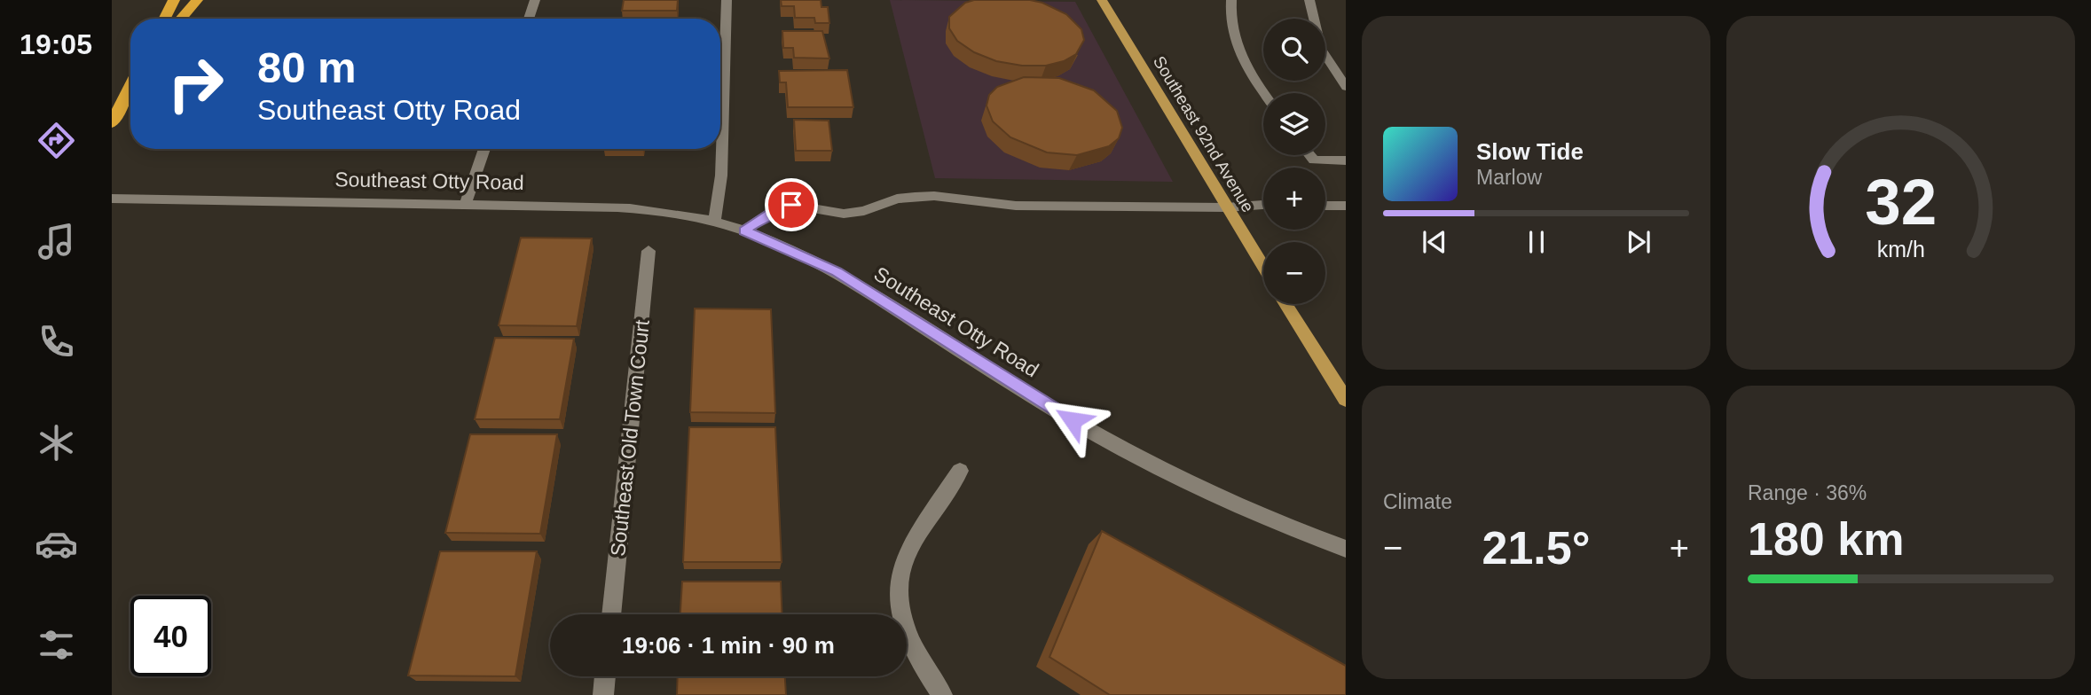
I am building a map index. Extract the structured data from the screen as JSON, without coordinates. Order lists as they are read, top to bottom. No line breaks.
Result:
{"streets":{"main road":["Southeast 92nd Avenue"],"street":["Southeast Otty Road","Southeast Old Town Court"]},"page":{"tabs":"19:05","map_buttons":["+","−"],"turn":["80 m","Southeast Otty Road"],"song":["Slow Tide","Marlow"],"tile":["Climate",["Range · 36%","180 km"]],"heat":["−","21.5°","+"],"limit":"40","trip":"19:06 · 1 min · 90 m","gauge":["32","km/h"]}}
